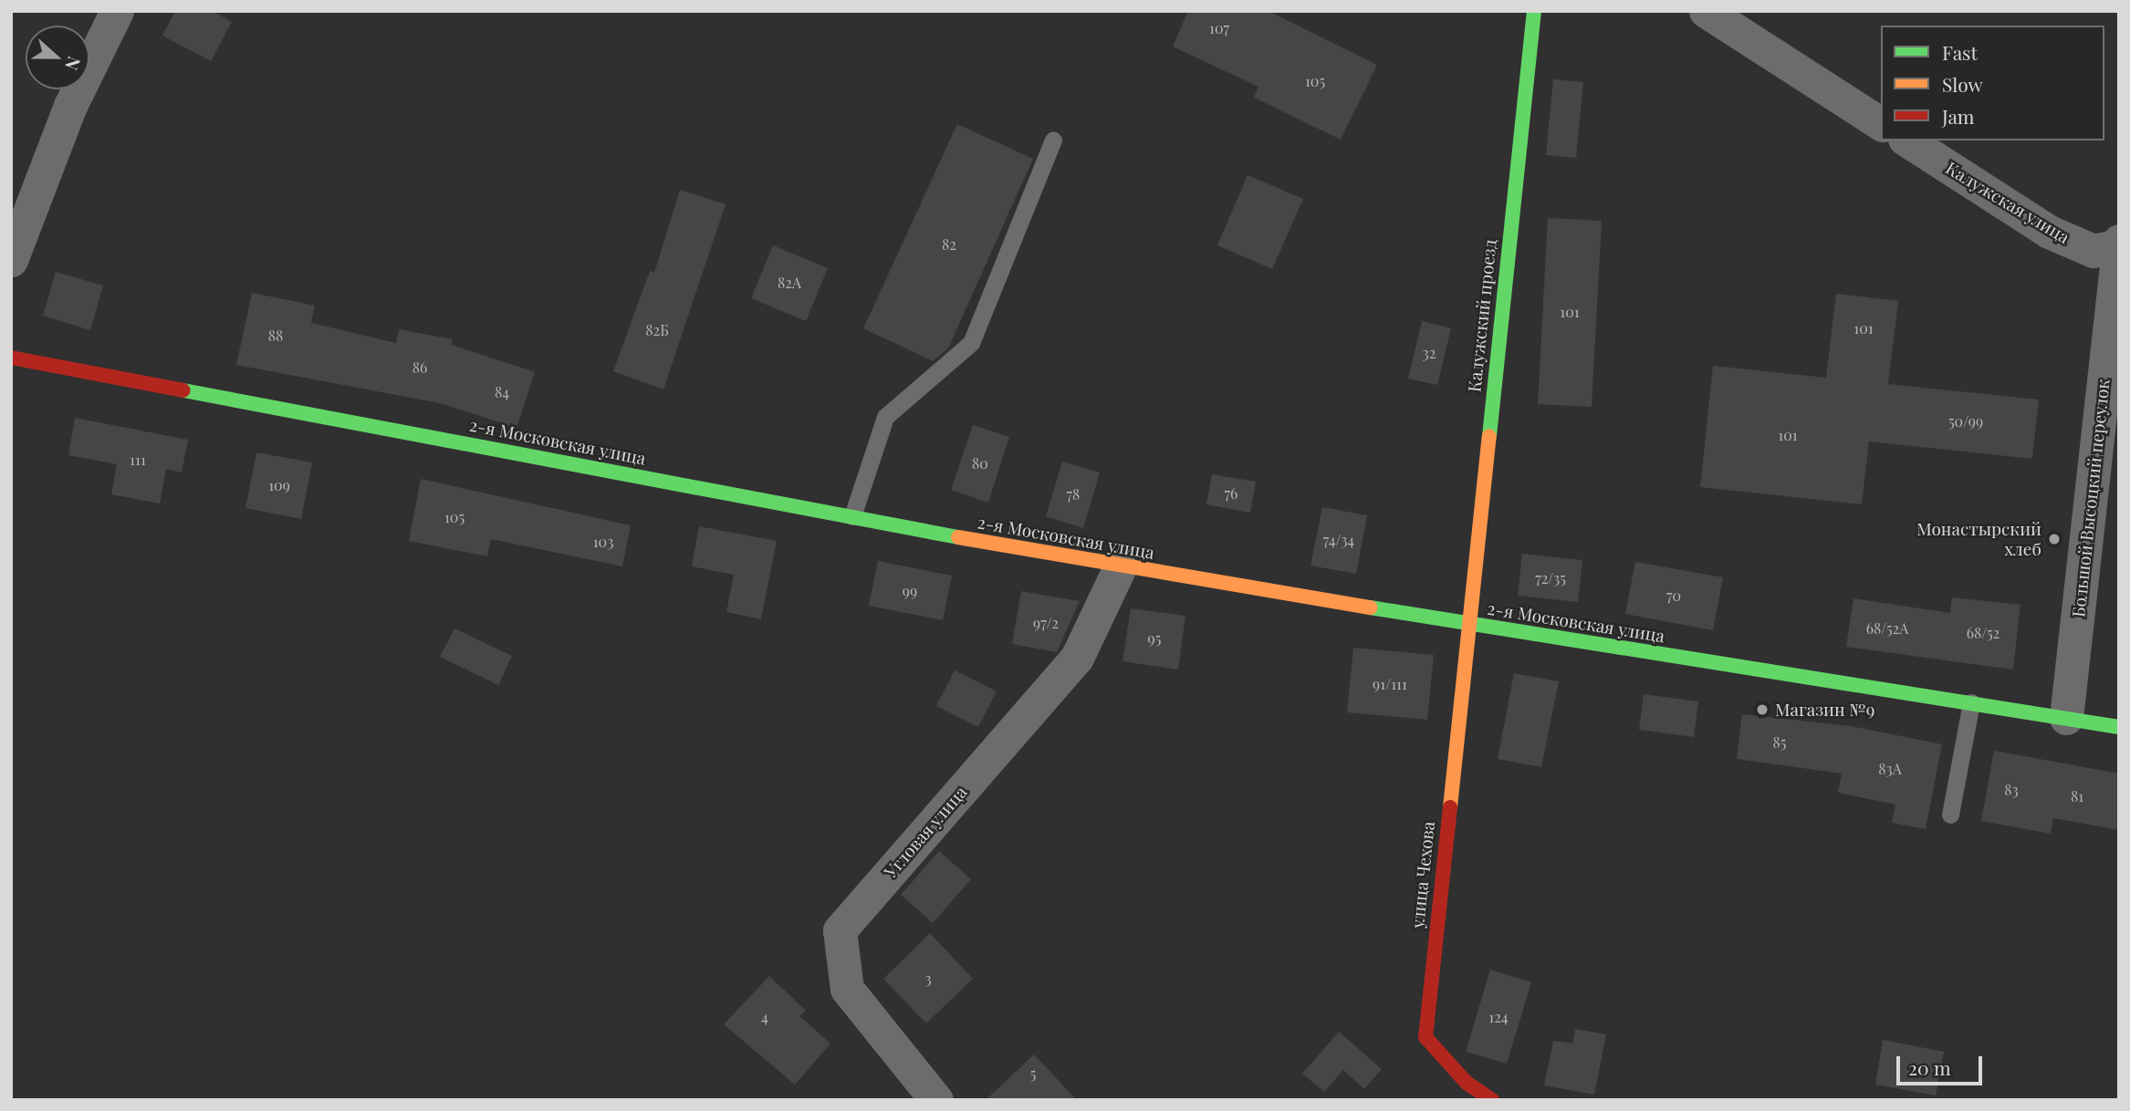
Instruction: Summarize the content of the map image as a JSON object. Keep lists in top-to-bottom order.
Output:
{
  "streets": {
    "street": [
      "Калужская улица",
      "Калужский проезд",
      "2-я Московская улица",
      "Большой Высоцкий переулок",
      "Угловая улица",
      "улица Чехова"
    ]
  },
  "crossings": [
    ["Калужская улица", "Большой Высоцкий переулок"],
    ["Калужский проезд", "2-я Московская улица"],
    ["Калужский проезд", "улица Чехова"],
    ["2-я Московская улица", "Большой Высоцкий переулок"],
    ["2-я Московская улица", "Угловая улица"],
    ["2-я Московская улица", "улица Чехова"]
  ],
  "places": ["Монастырский хлеб", "Магазин №9"],
  "house_numbers": [
    "107",
    "105",
    "82",
    "82А",
    "101",
    "101",
    "82Б",
    "88",
    "32",
    "86",
    "84",
    "50/99",
    "101",
    "111",
    "80",
    "109",
    "76",
    "78",
    "105",
    "74/34",
    "103",
    "72/35",
    "99",
    "70",
    "97/2",
    "68/52А",
    "68/52",
    "95",
    "91/111",
    "85",
    "83А",
    "83",
    "81",
    "3",
    "4",
    "124",
    "5"
  ],
  "legend": ["Fast", "Slow", "Jam"],
  "scale_bar": "20 m",
  "north": "right"
}
